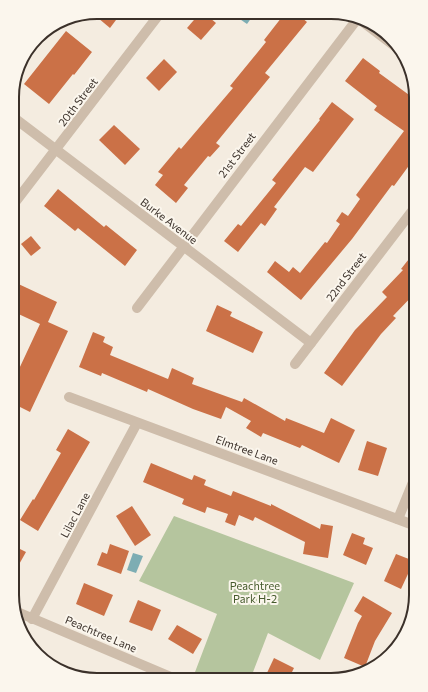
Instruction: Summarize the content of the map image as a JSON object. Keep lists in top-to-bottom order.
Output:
{
  "streets": {
    "street": [
      "20th Street",
      "21st Street",
      "Burke Avenue",
      "22nd Street",
      "Elmtree Lane",
      "Lilac Lane",
      "Peachtree Lane"
    ]
  },
  "crossings": [
    ["20th Street", "Burke Avenue"],
    ["21st Street", "Burke Avenue"],
    ["Burke Avenue", "22nd Street"],
    ["Elmtree Lane", "Lilac Lane"],
    ["Lilac Lane", "Peachtree Lane"]
  ],
  "parks": ["Peachtree Park H-2"]
}
